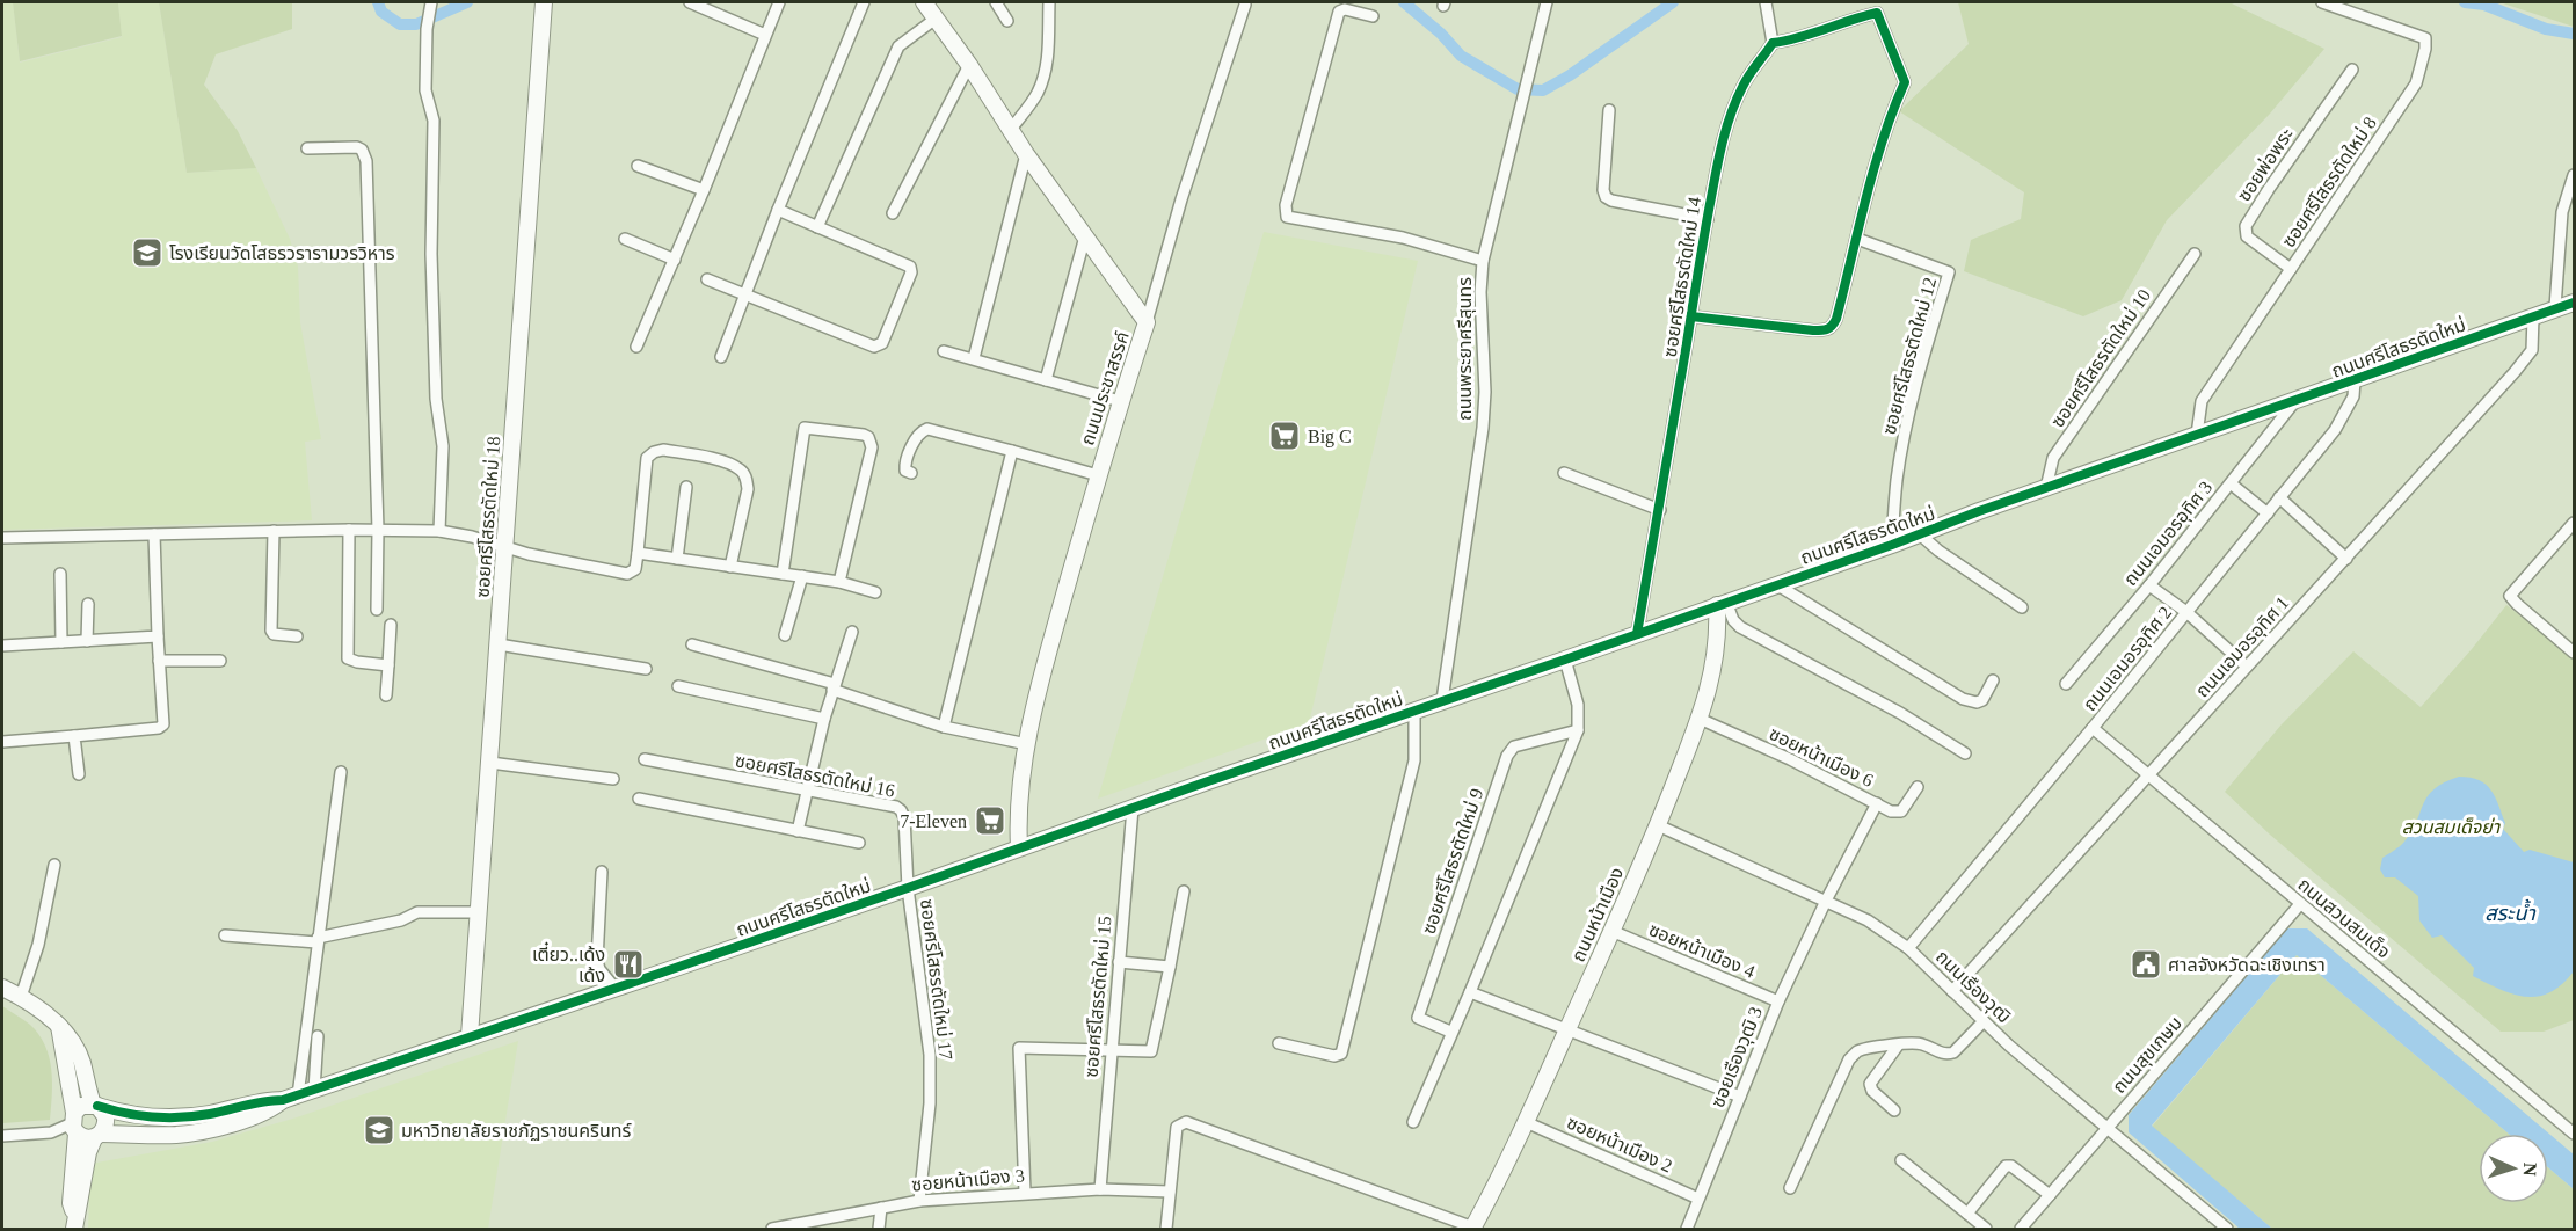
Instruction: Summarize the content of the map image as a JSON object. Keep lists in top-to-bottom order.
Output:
{
  "streets": {
    "street": [
      "ซอยพ่อพระ",
      "ซอยศรีโสธรตัดใหม่ 8",
      "ซอยศรีโสธรตัดใหม่ 14",
      "ถนนศรีโสธรตัดใหม่",
      "ถนนพระยาศรีสุนทร",
      "ซอยศรีโสธรตัดใหม่ 12",
      "ซอยศรีโสธรตัดใหม่ 10",
      "ถนนประชาสรรค์",
      "ซอยศรีโสธรตัดใหม่ 18",
      "ถนนเอมอรอุทิศ 3",
      "ถนนเอมอรอุทิศ 1",
      "ถนนเอมอรอุทิศ 2",
      "ซอยหน้าเมือง 6",
      "ซอยศรีโสธรตัดใหม่ 16",
      "ซอยศรีโสธรตัดใหม่ 9",
      "ถนนหน้าเมือง",
      "ถนนสวนสมเด็จ",
      "ซอยหน้าเมือง 4",
      "ซอยศรีโสธรตัดใหม่ 17",
      "ถนนเรืองวุฒิ",
      "ซอยศรีโสธรตัดใหม่ 15",
      "ถนนสุขเกษม",
      "ซอยเรืองวุฒิ 3",
      "ซอยหน้าเมือง 2",
      "ซอยหน้าเมือง 3"
    ]
  },
  "crossings": [
    ["ซอยพ่อพระ", "ซอยศรีโสธรตัดใหม่ 8"],
    ["ซอยศรีโสธรตัดใหม่ 8", "ถนนศรีโสธรตัดใหม่"],
    ["ซอยศรีโสธรตัดใหม่ 14", "ถนนศรีโสธรตัดใหม่"],
    ["ถนนศรีโสธรตัดใหม่", "ถนนพระยาศรีสุนทร"],
    ["ถนนศรีโสธรตัดใหม่", "ซอยศรีโสธรตัดใหม่ 12"],
    ["ถนนศรีโสธรตัดใหม่", "ซอยศรีโสธรตัดใหม่ 10"],
    ["ถนนศรีโสธรตัดใหม่", "ถนนประชาสรรค์"],
    ["ถนนศรีโสธรตัดใหม่", "ซอยศรีโสธรตัดใหม่ 18"],
    ["ถนนศรีโสธรตัดใหม่", "ถนนเอมอรอุทิศ 3"],
    ["ถนนศรีโสธรตัดใหม่", "ถนนเอมอรอุทิศ 1"],
    ["ถนนศรีโสธรตัดใหม่", "ถนนเอมอรอุทิศ 2"],
    ["ถนนศรีโสธรตัดใหม่", "ซอยศรีโสธรตัดใหม่ 16"],
    ["ถนนศรีโสธรตัดใหม่", "ถนนหน้าเมือง"],
    ["ถนนศรีโสธรตัดใหม่", "ซอยศรีโสธรตัดใหม่ 17"],
    ["ถนนศรีโสธรตัดใหม่", "ซอยศรีโสธรตัดใหม่ 15"],
    ["ถนนเอมอรอุทิศ 1", "ถนนสวนสมเด็จ"],
    ["ถนนเอมอรอุทิศ 1", "ถนนเรืองวุฒิ"],
    ["ถนนเอมอรอุทิศ 2", "ถนนสวนสมเด็จ"],
    ["ถนนเอมอรอุทิศ 2", "ถนนเรืองวุฒิ"],
    ["ซอยหน้าเมือง 6", "ถนนหน้าเมือง"],
    ["ซอยหน้าเมือง 6", "ซอยเรืองวุฒิ 3"],
    ["ซอยศรีโสธรตัดใหม่ 16", "ซอยศรีโสธรตัดใหม่ 17"],
    ["ถนนหน้าเมือง", "ซอยหน้าเมือง 4"],
    ["ถนนหน้าเมือง", "ถนนเรืองวุฒิ"],
    ["ถนนหน้าเมือง", "ซอยหน้าเมือง 2"],
    ["ถนนสวนสมเด็จ", "ถนนสุขเกษม"],
    ["ซอยหน้าเมือง 4", "ซอยเรืองวุฒิ 3"],
    ["ซอยศรีโสธรตัดใหม่ 17", "ซอยหน้าเมือง 3"],
    ["ถนนเรืองวุฒิ", "ถนนสุขเกษม"],
    ["ถนนเรืองวุฒิ", "ซอยเรืองวุฒิ 3"],
    ["ซอยศรีโสธรตัดใหม่ 15", "ซอยหน้าเมือง 3"],
    ["ซอยเรืองวุฒิ 3", "ซอยหน้าเมือง 2"]
  ],
  "water": ["สระน้ำ"],
  "parks": ["สวนสมเด็จย่า"],
  "places": {
    "school or university": ["โรงเรียนวัดโสธรวรารามวรวิหาร", "มหาวิทยาลัยราชภัฏราชนครินทร์"],
    "supermarket": ["Big C", "7-Eleven"],
    "restaurant": ["เตี๋ยว..เด้ง เด้ง"],
    "public building": ["ศาลจังหวัดฉะเชิงเทรา"]
  },
  "north": "right"
}
